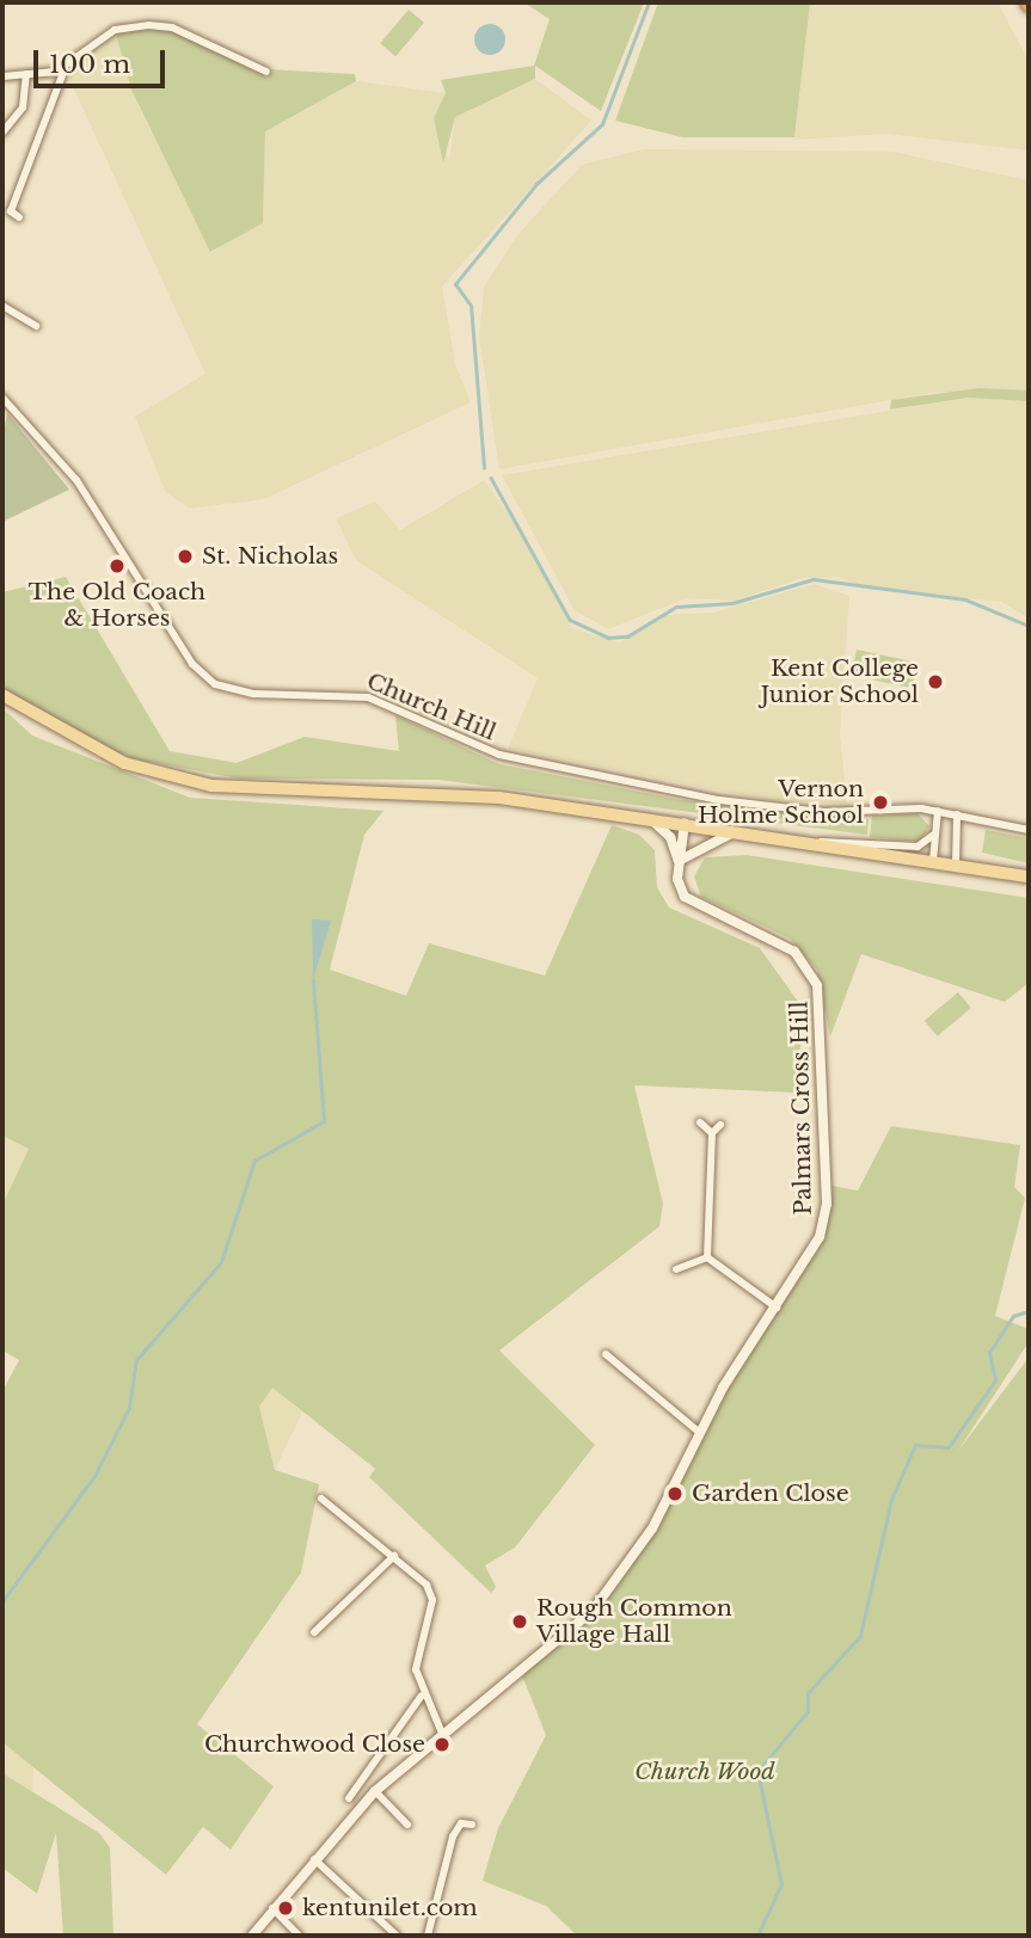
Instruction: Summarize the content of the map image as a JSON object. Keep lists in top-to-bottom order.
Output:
{
  "streets": {
    "street": ["Church Hill", "Palmars Cross Hill"]
  },
  "parks": ["Church Wood"],
  "places": [
    "St. Nicholas",
    "The Old Coach & Horses",
    "Kent College Junior School",
    "Vernon Holme School",
    "Garden Close",
    "Rough Common Village Hall",
    "Churchwood Close",
    "kentunilet.com"
  ],
  "scale_bar": "100 m"
}
